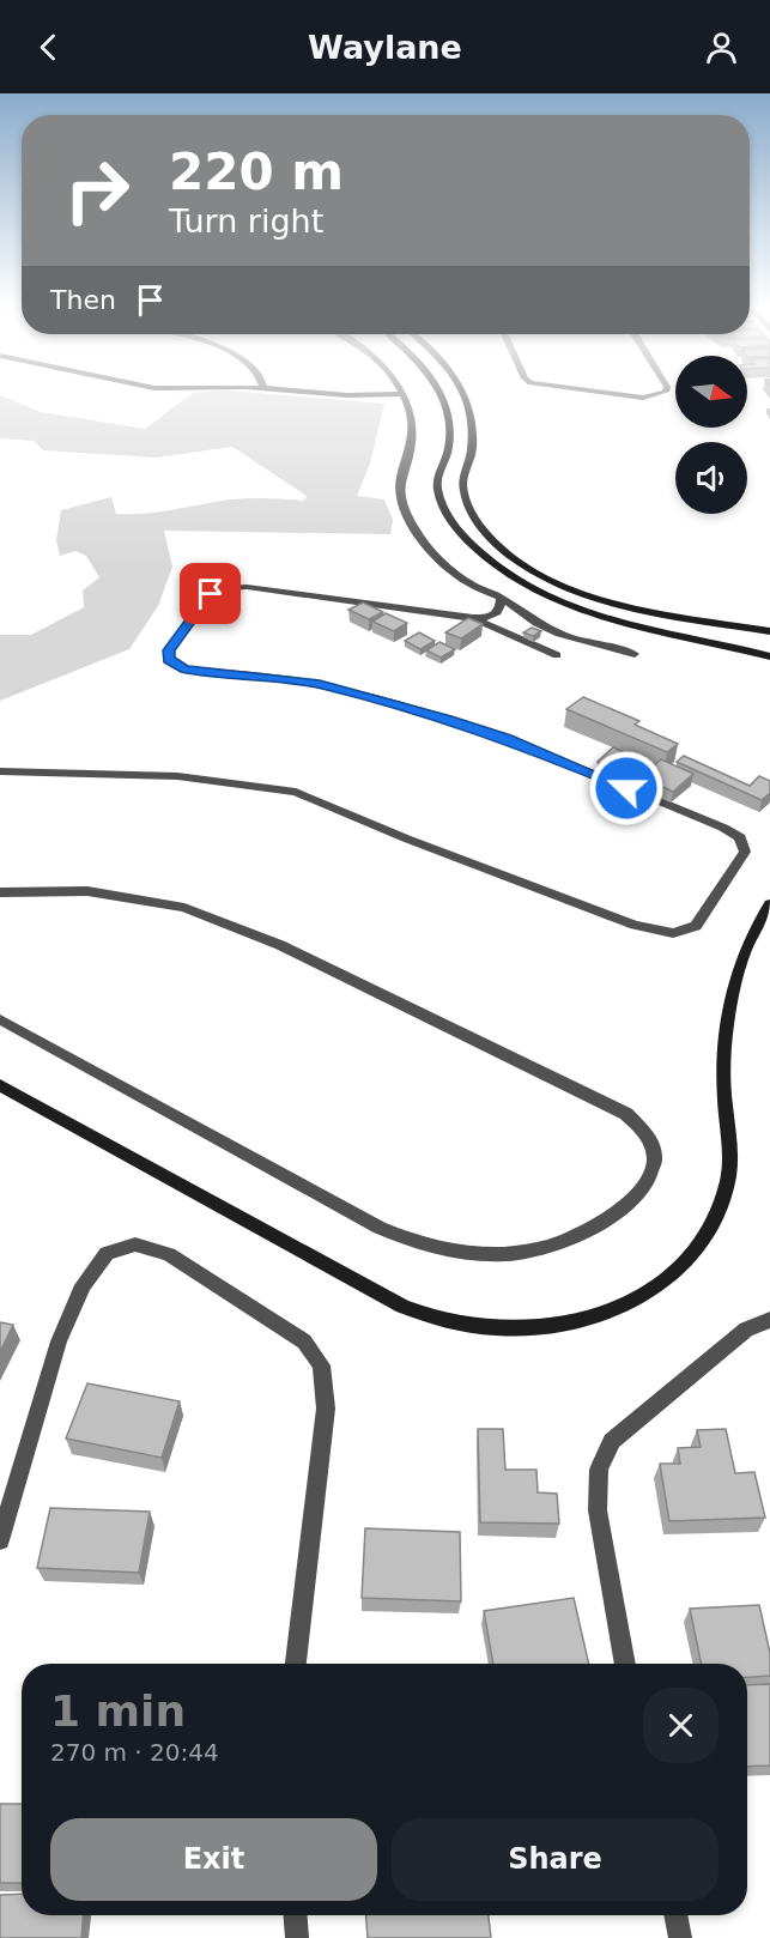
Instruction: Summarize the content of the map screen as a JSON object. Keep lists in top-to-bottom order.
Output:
{
  "north": "right",
  "page": {
    "header": "Waylane",
    "turn": ["220 m", "Turn right"],
    "then": "Then",
    "heading": ["1 min", "270 m · 20:44"],
    "buttons": ["Exit", "Share"]
  }
}
